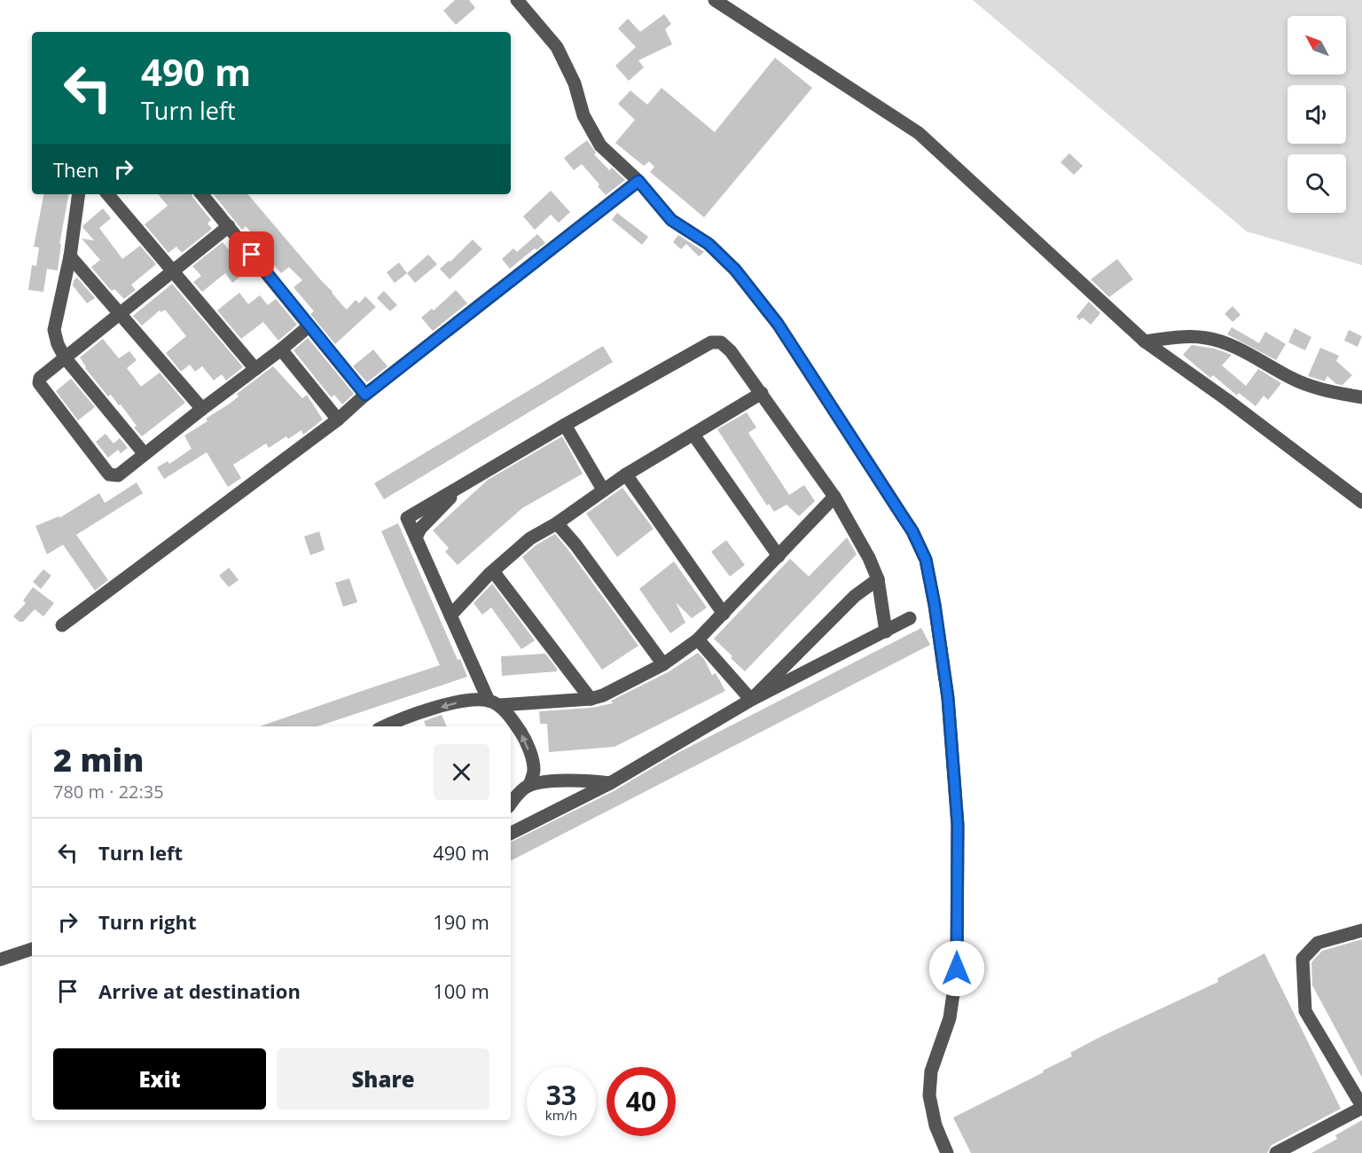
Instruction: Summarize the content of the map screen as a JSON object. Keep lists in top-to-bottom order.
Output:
{
  "north": "top left",
  "page": {
    "turn": ["490 m", "Turn left"],
    "then": "Then",
    "heading": ["2 min", "780 m · 22:35"],
    "list": [
      {
        "name": "Turn left",
        "value": "490 m"
      },
      {
        "name": "Turn right",
        "value": "190 m"
      },
      {
        "name": "Arrive at destination",
        "value": "100 m"
      }
    ],
    "buttons": ["Exit", "Share"],
    "speed": "33 km/h",
    "limit": "40"
  }
}
